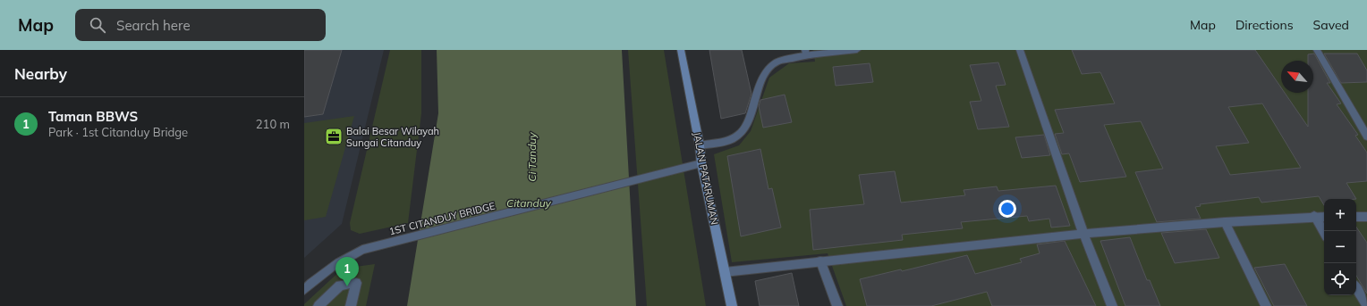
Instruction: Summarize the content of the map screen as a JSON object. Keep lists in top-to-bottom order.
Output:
{
  "streets": {
    "street": ["JALAN PATARUMAN", "1ST CITANDUY BRIDGE"]
  },
  "crossings": [
    ["JALAN PATARUMAN", "1ST CITANDUY BRIDGE"]
  ],
  "water": ["Ci Tanduy", "Citanduy"],
  "places": {
    "office": ["Balai Besar Wilayah Sungai Citanduy"]
  },
  "north": "top left",
  "page": {
    "header": "Map",
    "search": "Search here",
    "nav": ["Map", "Directions", "Saved"],
    "heading": "Nearby",
    "list": [
      {
        "mark": "1",
        "name": "Taman BBWS",
        "note": "Park · 1st Citanduy Bridge",
        "value": "210 m"
      }
    ],
    "map_buttons": ["+", "−"],
    "pins": "1"
  }
}
